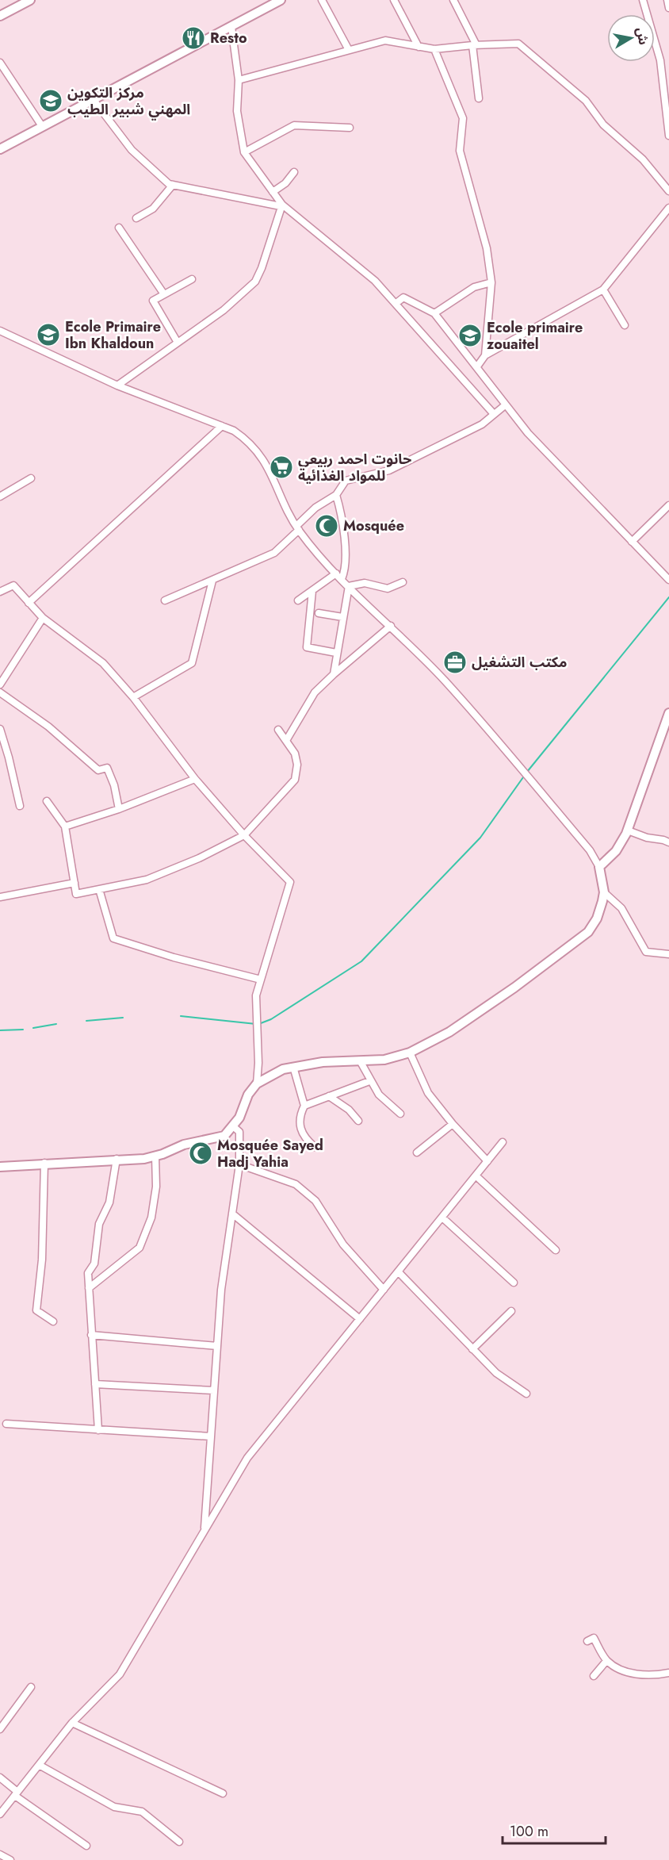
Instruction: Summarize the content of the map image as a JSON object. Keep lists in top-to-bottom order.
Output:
{
  "places": {
    "restaurant": ["Resto"],
    "school or university": ["مركز التكوين المهني شبير الطيب", "Ecole Primaire Ibn Khaldoun", "Ecole primaire zouaitel"],
    "supermarket": ["حانوت احمد ربيعي للمواد الغذائية"],
    "mosque": ["Mosquée", "Mosquée Sayed Hadj Yahia"],
    "office": ["مكتب التشغيل"]
  },
  "scale_bar": "100 m",
  "north": "right"
}
